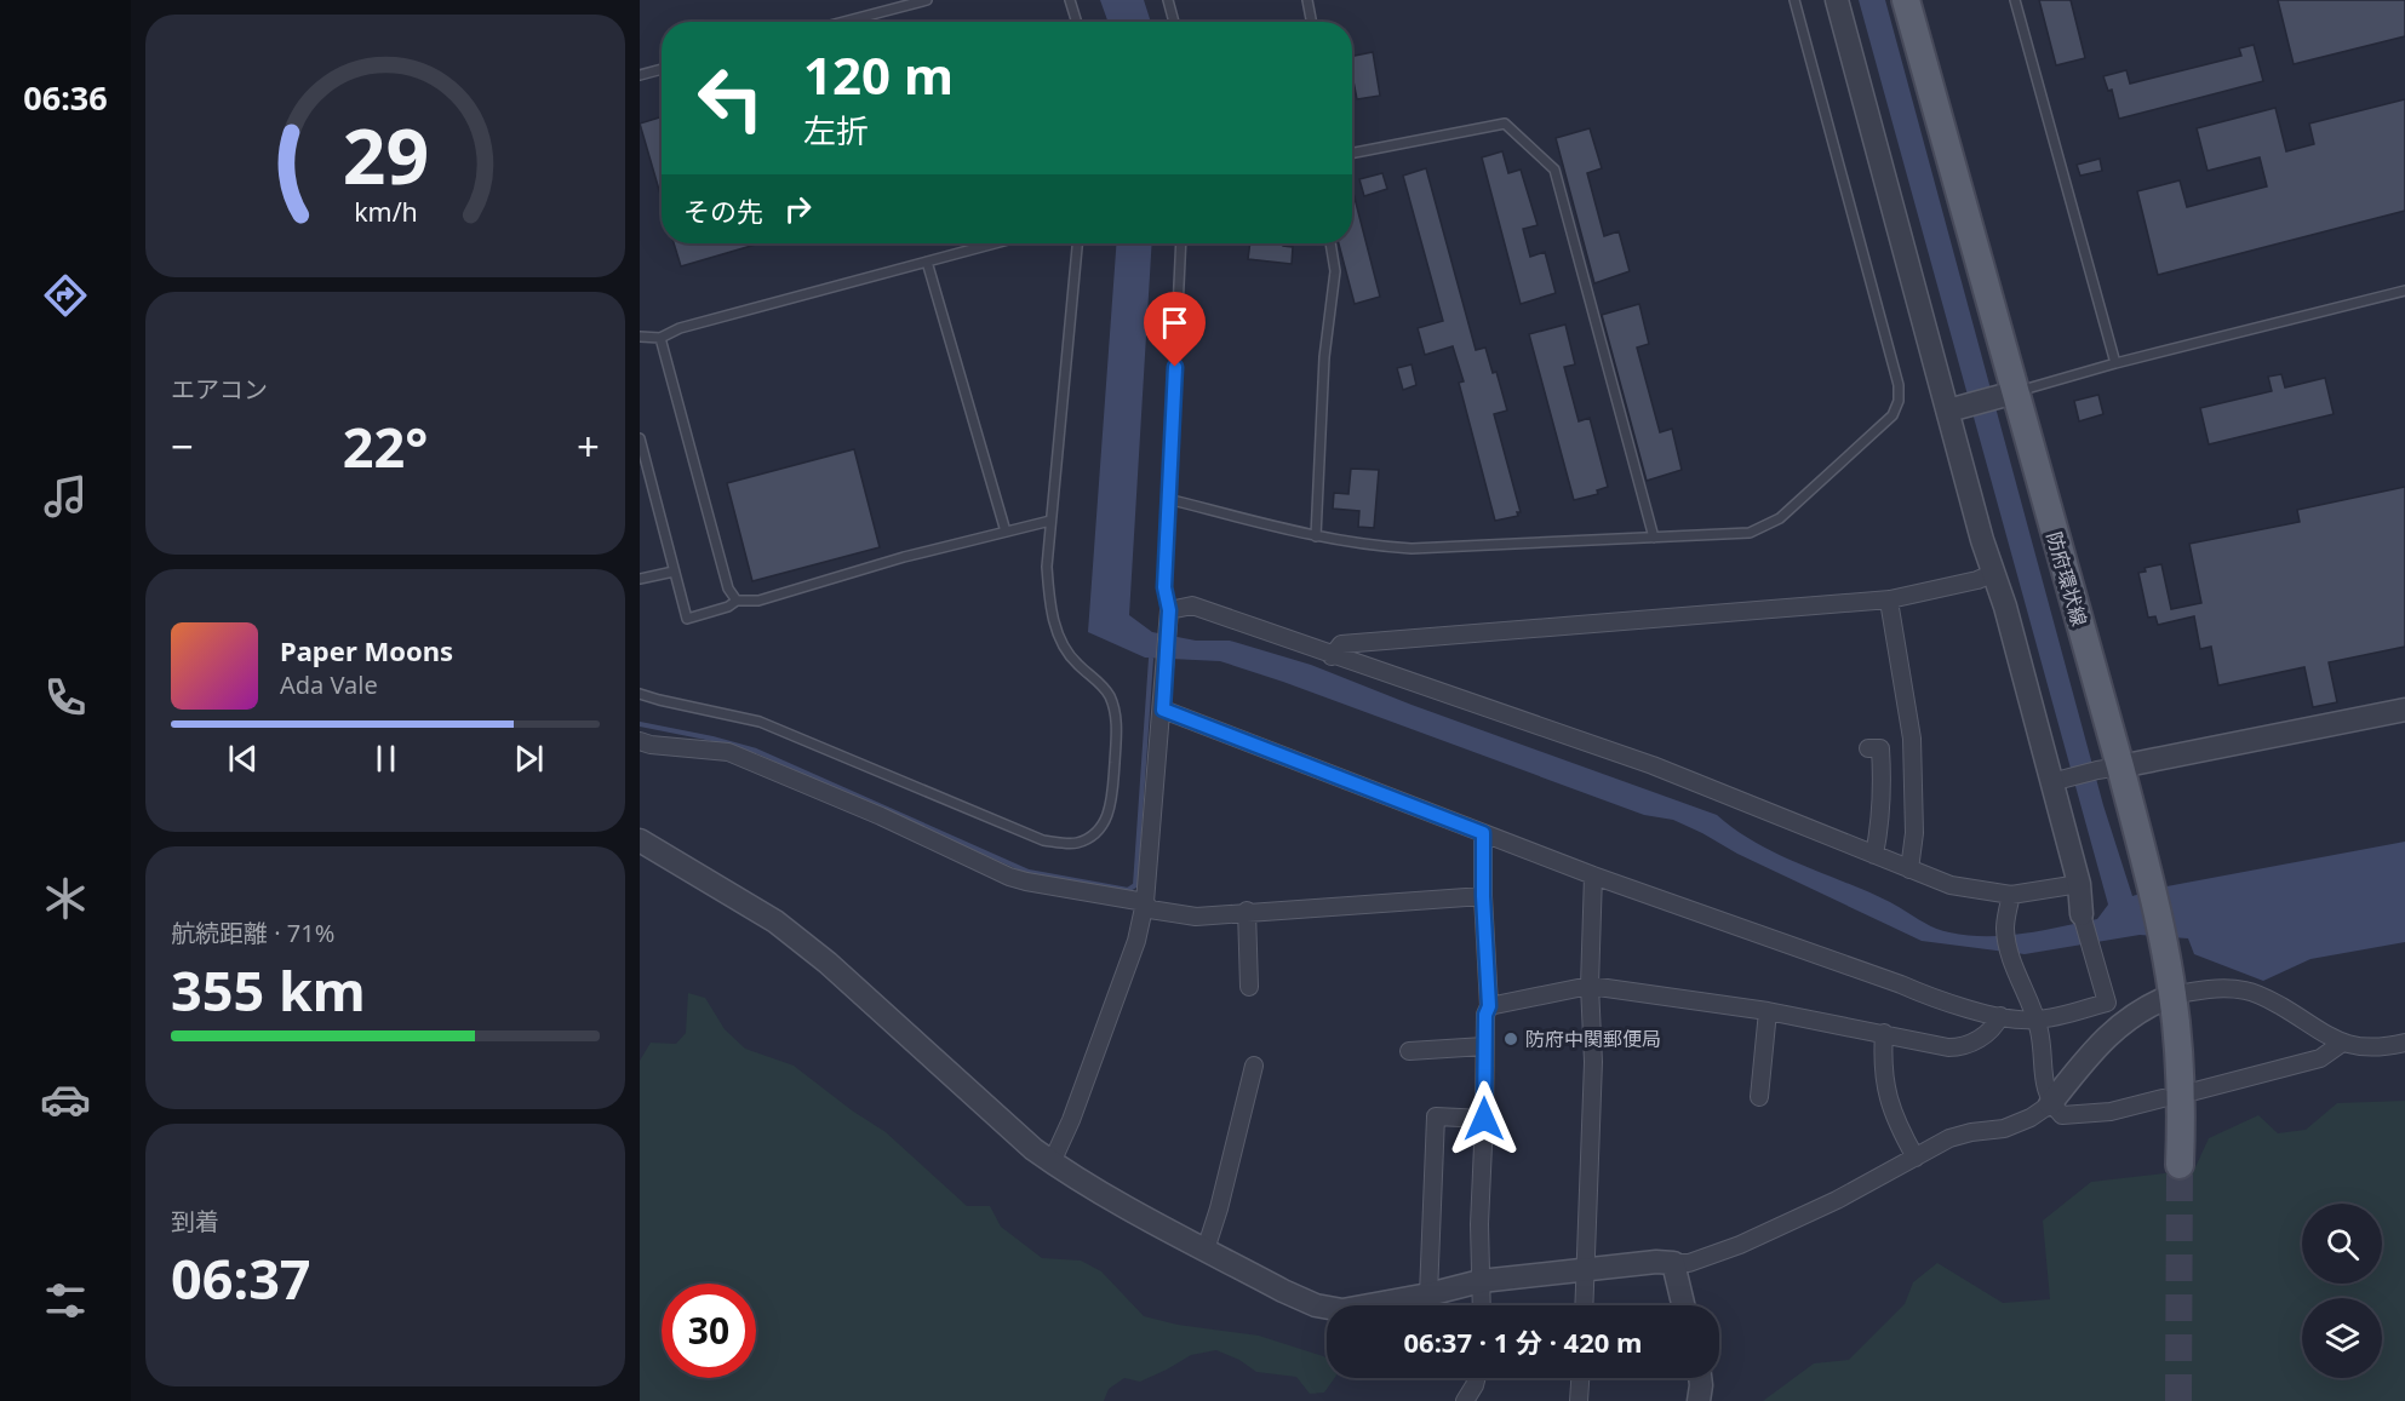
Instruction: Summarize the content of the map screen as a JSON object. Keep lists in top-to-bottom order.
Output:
{
  "streets": {
    "main road": ["防府環状線"]
  },
  "places": ["防府中関郵便局"],
  "page": {
    "tabs": "06:36",
    "turn": ["120 m", "左折"],
    "then": "その先",
    "tile": [
      "エアコン",
      ["航続距離 · 71%", "355 km"],
      ["到着", "06:37"]
    ],
    "heat": ["−", "22°", "+"],
    "song": ["Paper Moons", "Ada Vale"],
    "limit": "30",
    "trip": "06:37 · 1 分 · 420 m",
    "gauge": ["29", "km/h"]
  }
}
